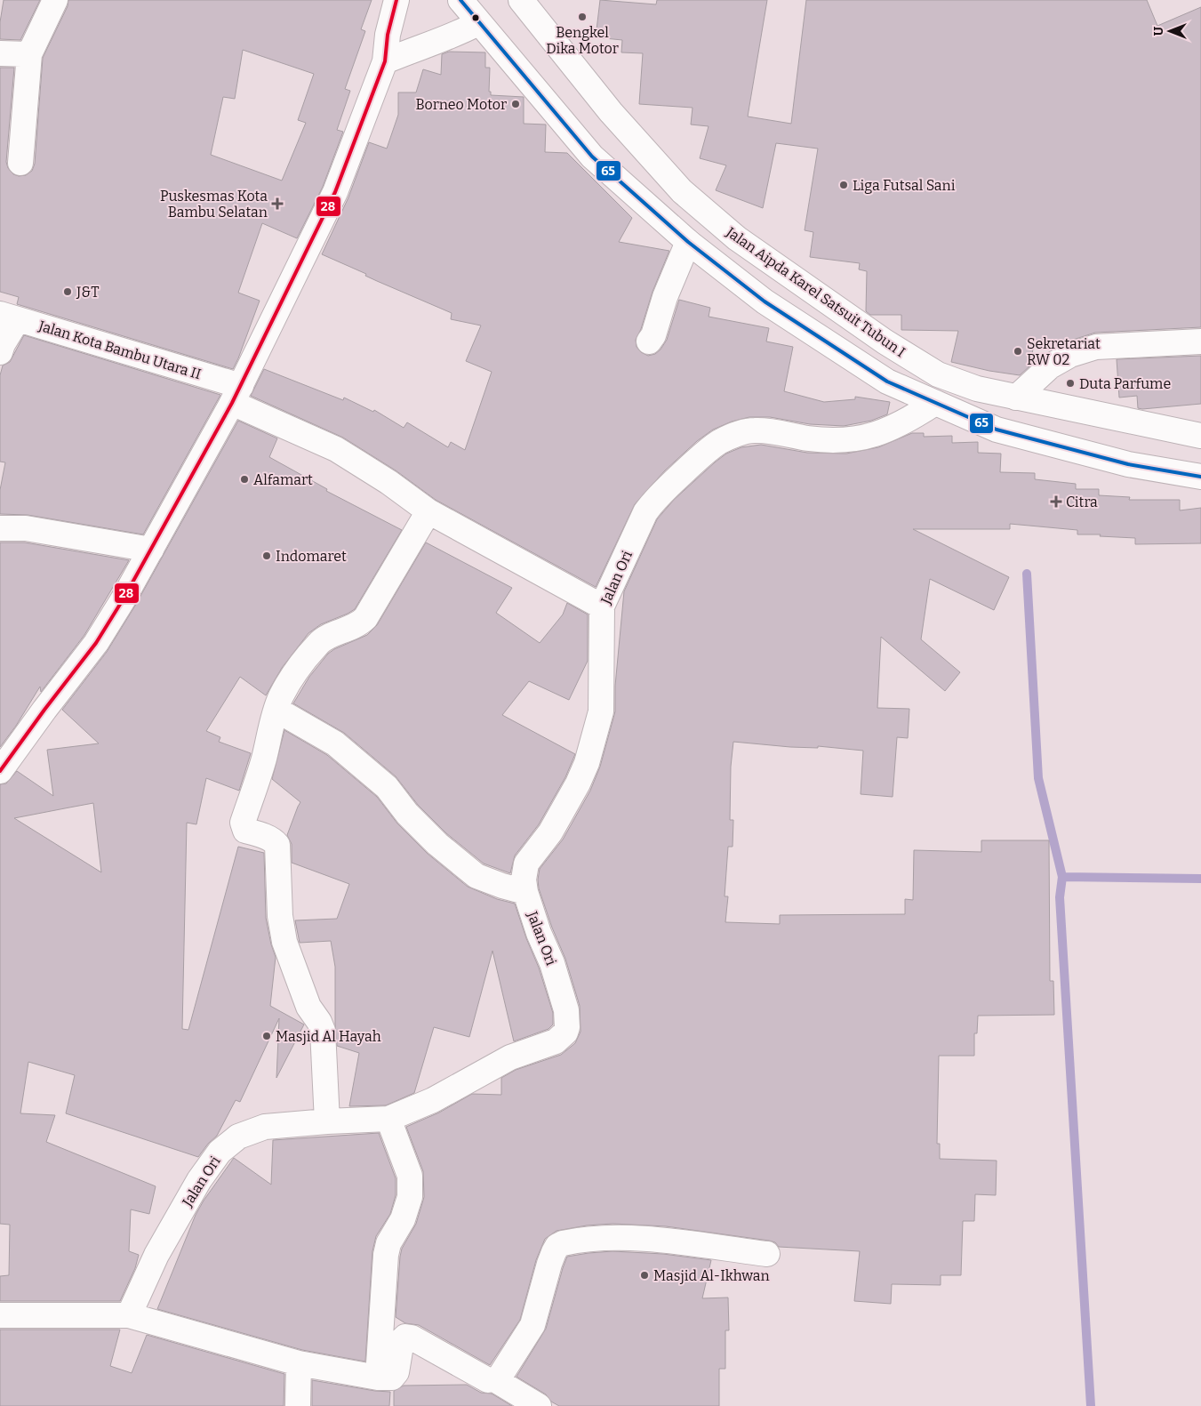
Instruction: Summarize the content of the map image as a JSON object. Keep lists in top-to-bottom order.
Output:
{
  "streets": {
    "street": ["Jalan Aipda Karel Satsuit Tubun I", "Jalan Kota Bambu Utara II", "Jalan Ori"]
  },
  "crossings": [
    ["Jalan Kota Bambu Utara II", "Jalan Ori"]
  ],
  "places": {
    "other": [
      "Bengkel Dika Motor",
      "Borneo Motor",
      "Liga Futsal Sani",
      "J&T",
      "Sekretariat RW 02",
      "Duta Parfume",
      "Alfamart",
      "Indomaret",
      "Masjid Al Hayah",
      "Masjid Al-Ikhwan"
    ],
    "health": ["Puskesmas Kota Bambu Selatan", "Citra"]
  },
  "lines": ["transit line 65", "transit line 28"],
  "north": "left"
}
